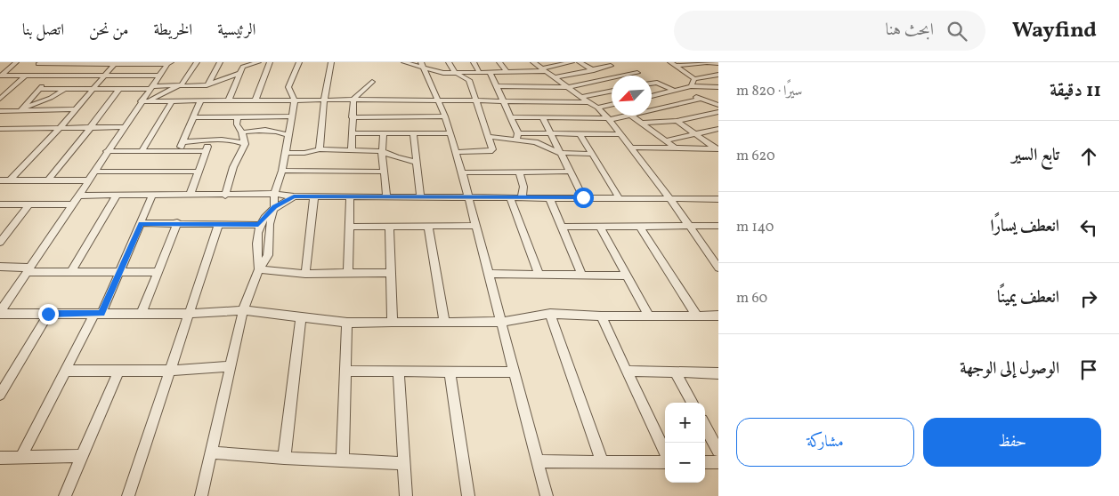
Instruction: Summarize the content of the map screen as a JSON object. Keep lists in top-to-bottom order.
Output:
{
  "north": "bottom left",
  "page": {
    "header": "Wayfind",
    "search": "ابحث هنا",
    "nav": [
      "الرئيسية",
      "الخريطة",
      "من نحن",
      "اتصل بنا"
    ],
    "heading": ["11 دقيقة", "سيرًا · 820 m"],
    "list": [
      ["تابع السير", "620 m"],
      ["انعطف يسارًا", "140 m"],
      ["انعطف يمينًا", "60 m"],
      "الوصول إلى الوجهة"
    ],
    "map_buttons": ["+", "−"],
    "buttons": ["حفظ", "مشاركة"]
  }
}
